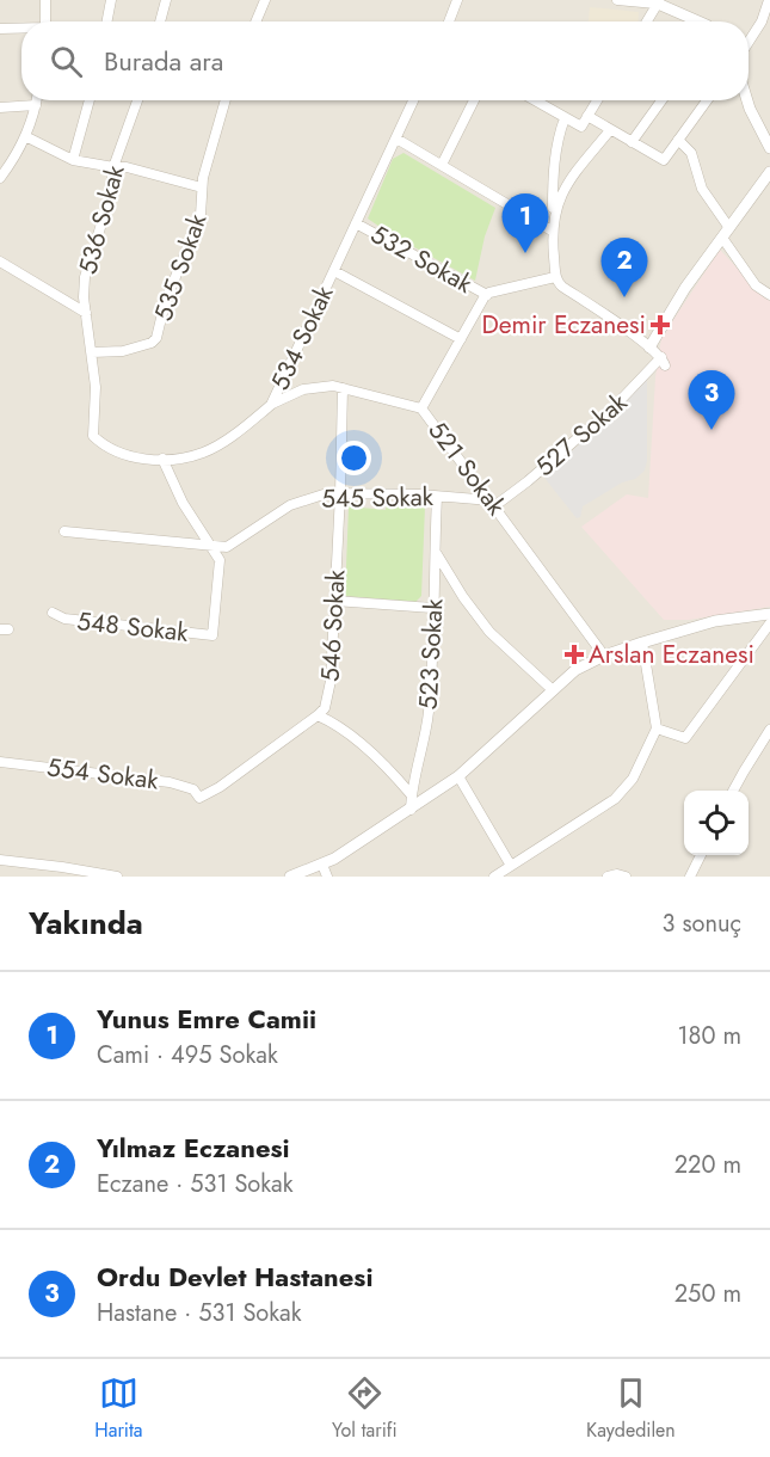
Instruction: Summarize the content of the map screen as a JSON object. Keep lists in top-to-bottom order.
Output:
{
  "streets": {
    "street": [
      "536 Sokak",
      "532 Sokak",
      "535 Sokak",
      "534 Sokak",
      "527 Sokak",
      "521 Sokak",
      "545 Sokak",
      "546 Sokak",
      "548 Sokak",
      "523 Sokak",
      "554 Sokak"
    ]
  },
  "crossings": [
    ["536 Sokak", "535 Sokak"],
    ["536 Sokak", "534 Sokak"],
    ["532 Sokak", "534 Sokak"],
    ["534 Sokak", "521 Sokak"],
    ["527 Sokak", "521 Sokak"],
    ["527 Sokak", "545 Sokak"],
    ["521 Sokak", "545 Sokak"],
    ["521 Sokak", "546 Sokak"],
    ["545 Sokak", "546 Sokak"],
    ["545 Sokak", "548 Sokak"],
    ["545 Sokak", "523 Sokak"],
    ["546 Sokak", "554 Sokak"]
  ],
  "places": {
    "health": ["Demir Eczanesi", "Arslan Eczanesi"]
  },
  "page": {
    "search": "Burada ara",
    "pins": ["1", "2", "3"],
    "heading": ["Yakında", "3 sonuç"],
    "list": [
      {
        "mark": "1",
        "name": "Yunus Emre Camii",
        "note": "Cami · 495 Sokak",
        "value": "180 m"
      },
      {
        "mark": "2",
        "name": "Yılmaz Eczanesi",
        "note": "Eczane · 531 Sokak",
        "value": "220 m"
      },
      {
        "mark": "3",
        "name": "Ordu Devlet Hastanesi",
        "note": "Hastane · 531 Sokak",
        "value": "250 m"
      }
    ],
    "nav": ["Harita", "Yol tarifi", "Kaydedilen"]
  }
}
